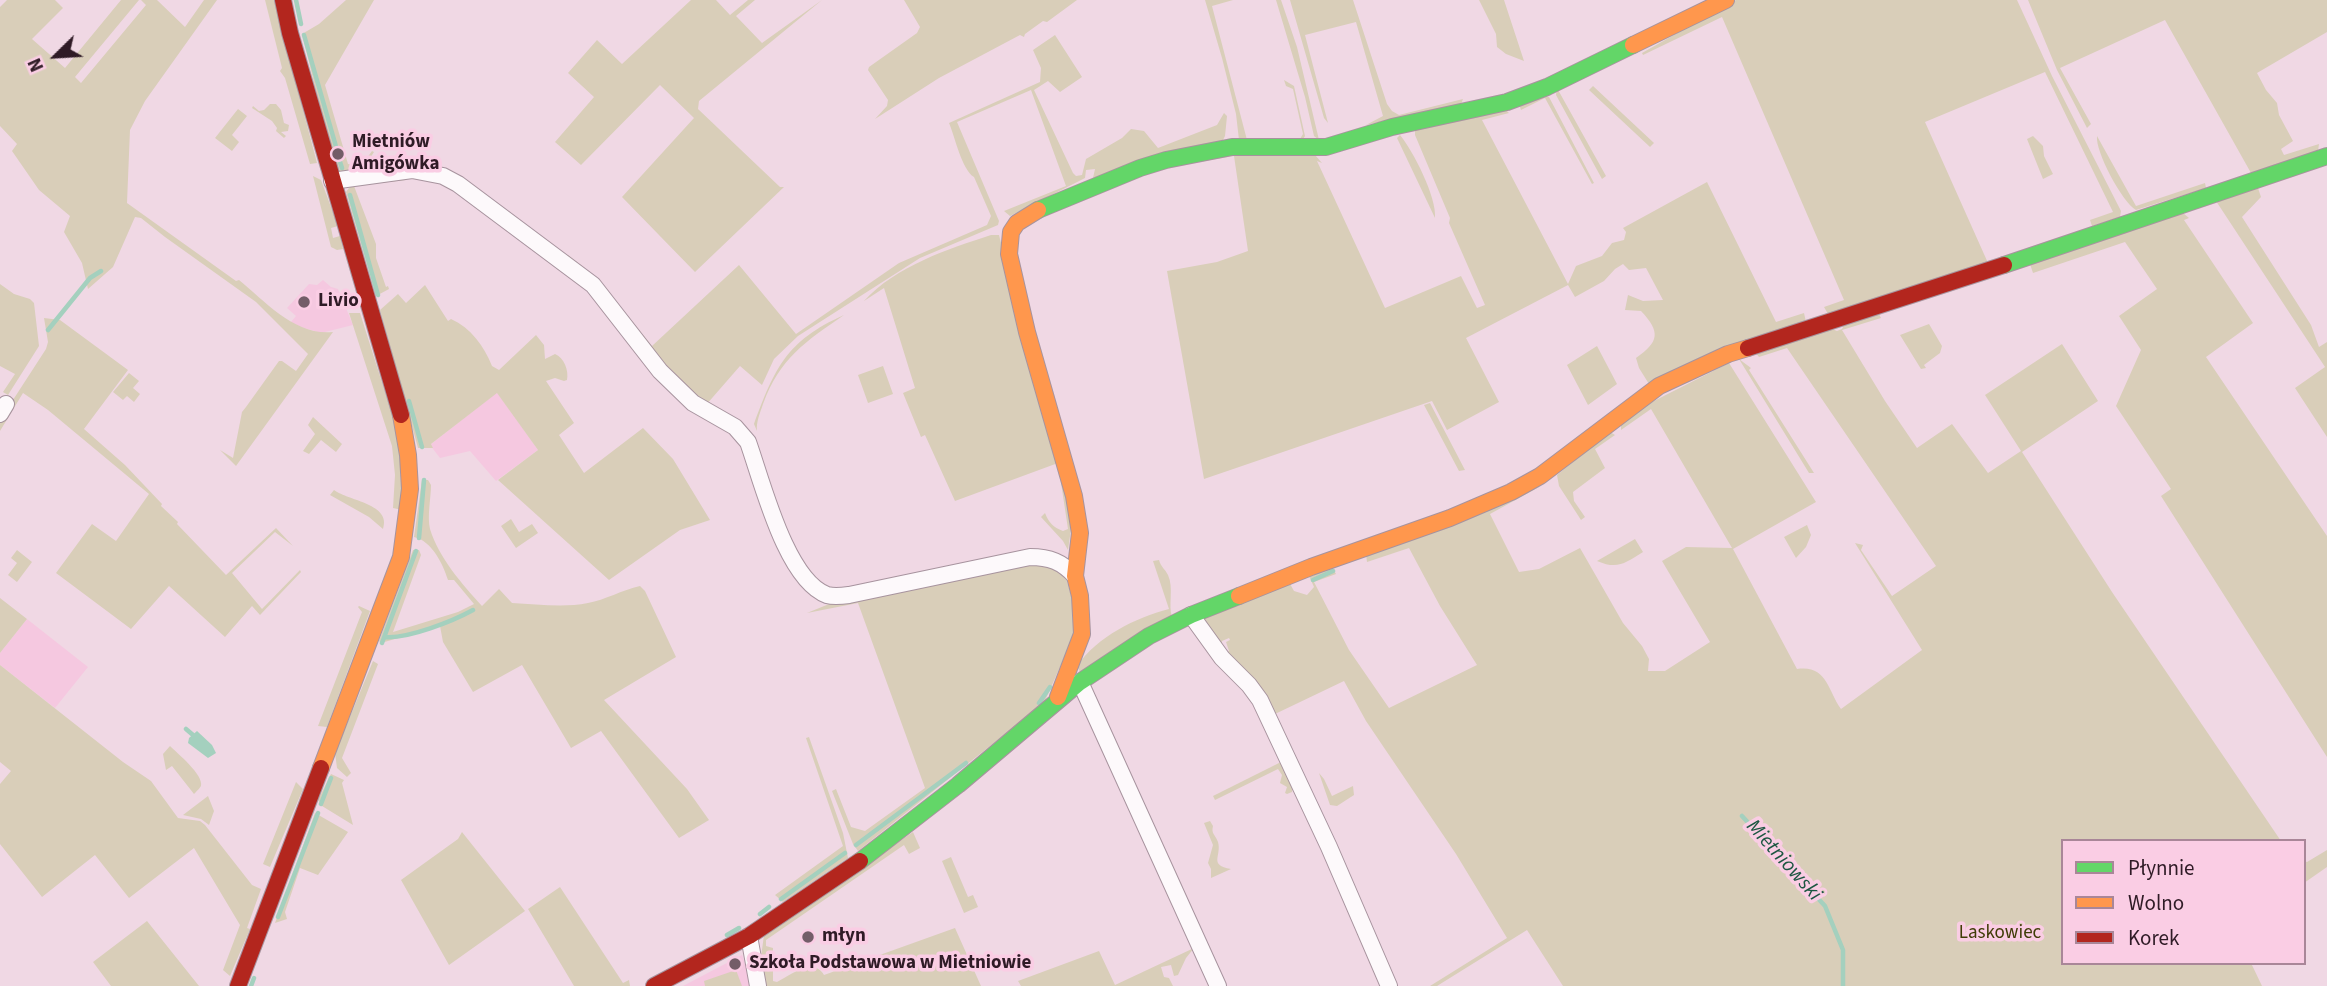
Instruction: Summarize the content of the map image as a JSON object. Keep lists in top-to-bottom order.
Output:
{
  "water": ["Mietniowski"],
  "parks": ["Laskowiec"],
  "places": [
    "Mietniów Amigówka",
    "Livio",
    "młyn",
    "Szkoła Podstawowa w Mietniowie"
  ],
  "legend": ["Płynnie", "Wolno", "Korek"],
  "north": "bottom left"
}
